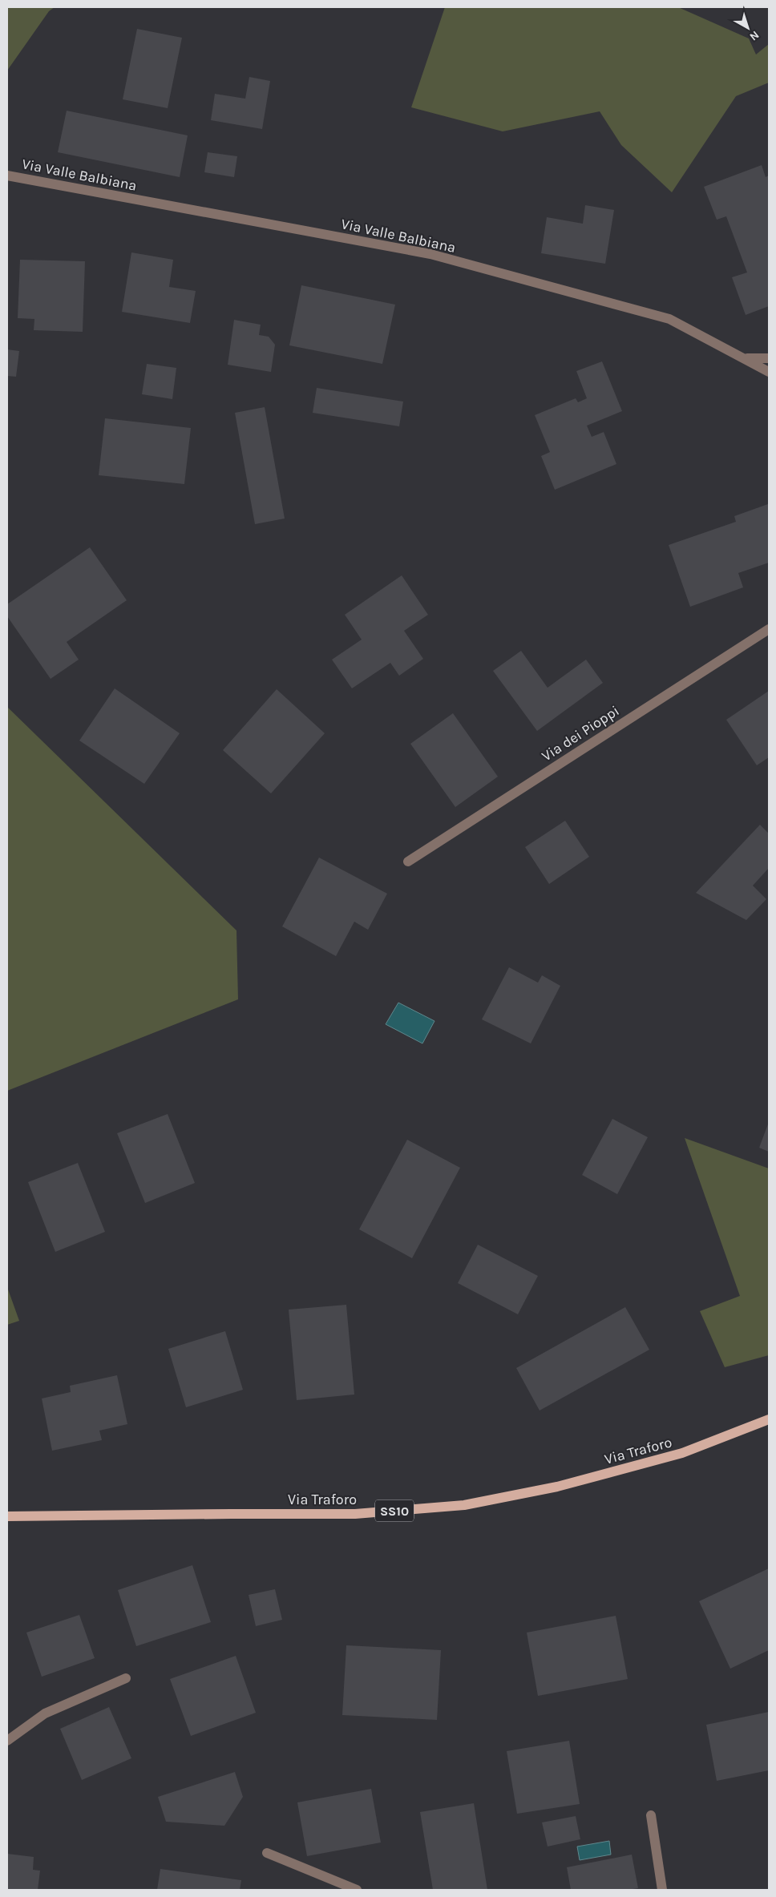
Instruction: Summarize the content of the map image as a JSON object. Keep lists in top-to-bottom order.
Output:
{
  "streets": {
    "main road": ["Via Traforo", "SS10"],
    "street": ["Via Valle Balbiana", "Via dei Pioppi"]
  },
  "north": "bottom right"
}
